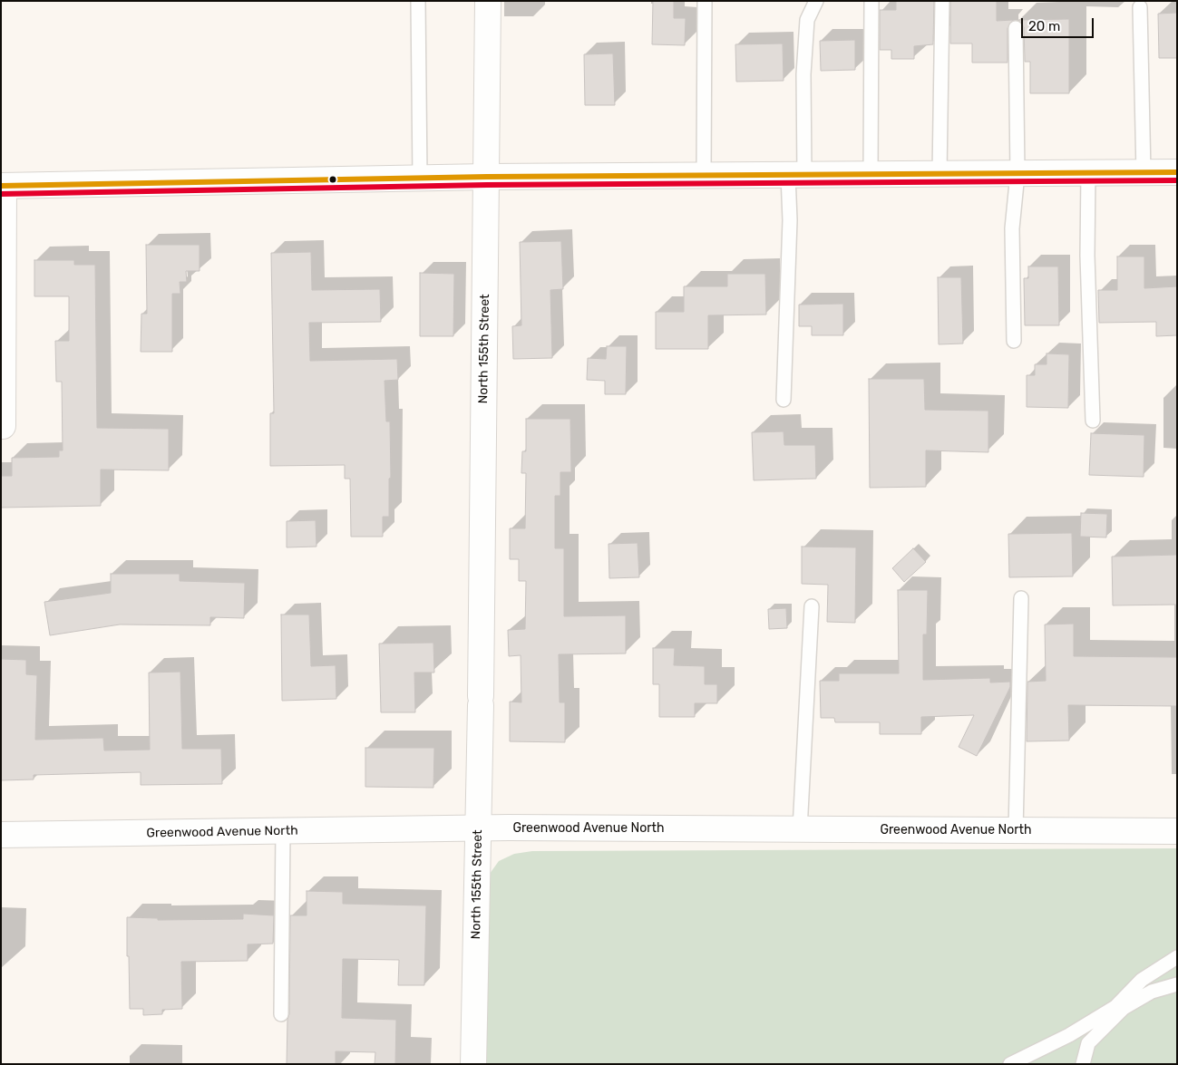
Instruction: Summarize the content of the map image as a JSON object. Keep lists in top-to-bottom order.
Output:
{
  "streets": {
    "street": ["North 155th Street", "Greenwood Avenue North"]
  },
  "crossings": [
    ["North 155th Street", "Greenwood Avenue North"]
  ],
  "scale_bar": "20 m"
}
